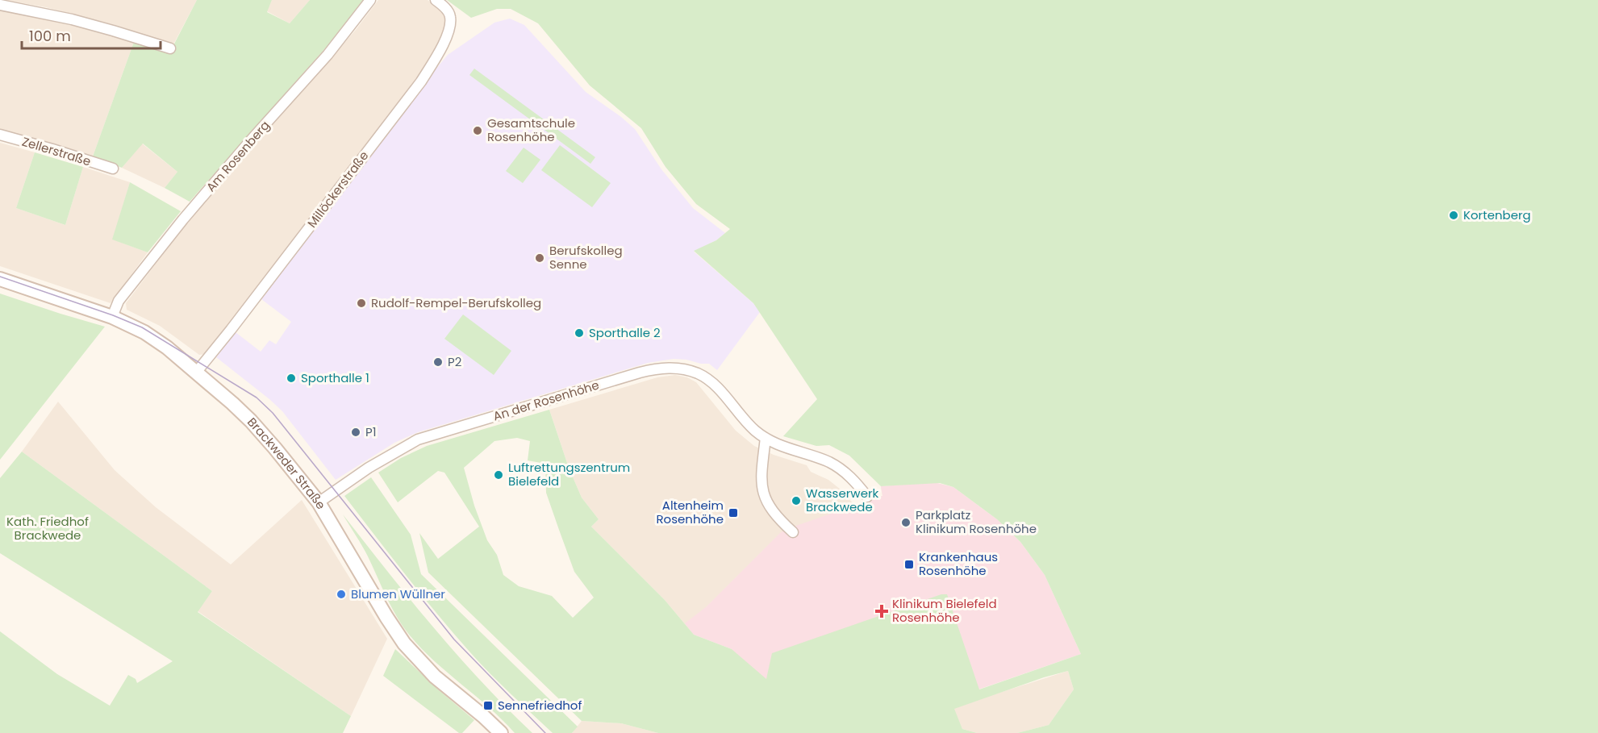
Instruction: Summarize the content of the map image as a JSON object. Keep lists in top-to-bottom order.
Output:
{
  "streets": {
    "street": [
      "Zellerstraße",
      "Am Rosenberg",
      "Millöckerstraße",
      "An der Rosenhöhe",
      "Brackweder Straße"
    ]
  },
  "crossings": [
    ["Am Rosenberg", "Brackweder Straße"],
    ["Millöckerstraße", "Brackweder Straße"],
    ["An der Rosenhöhe", "Brackweder Straße"]
  ],
  "parks": ["Kath. Friedhof Brackwede"],
  "places": {
    "other": [
      "Gesamtschule Rosenhöhe",
      "Kortenberg",
      "Berufskolleg Senne",
      "Rudolf-Rempel-Berufskolleg",
      "Sporthalle 2",
      "P2",
      "Sporthalle 1",
      "P1",
      "Luftrettungszentrum Bielefeld",
      "Wasserwerk Brackwede",
      "Parkplatz Klinikum Rosenhöhe",
      "Blumen Wüllner"
    ],
    "transit": ["Altenheim Rosenhöhe", "Krankenhaus Rosenhöhe", "Sennefriedhof"],
    "health": ["Klinikum Bielefeld Rosenhöhe"]
  },
  "scale_bar": "100 m"
}
